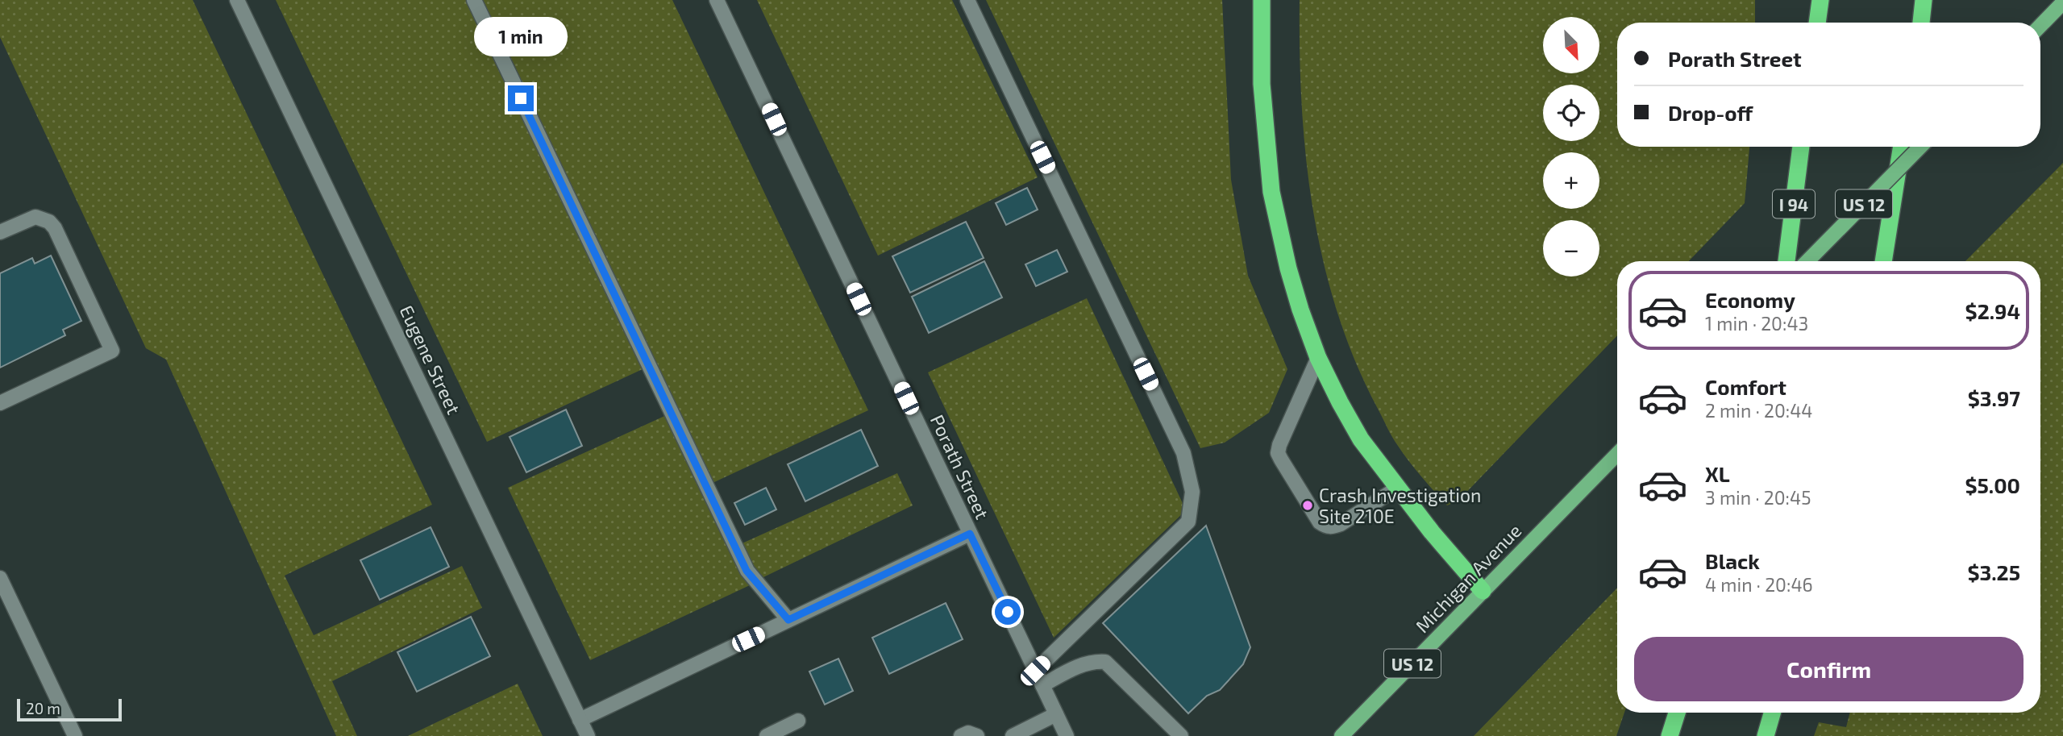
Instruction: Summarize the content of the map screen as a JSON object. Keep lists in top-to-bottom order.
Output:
{
  "streets": {
    "highway": ["I 94"],
    "main road": ["US 12", "Michigan Avenue"],
    "street": ["Eugene Street", "Porath Street"]
  },
  "places": ["Crash Investigation Site 210E"],
  "scale_bar": "20 m",
  "north": "bottom right",
  "page": {
    "map_buttons": ["+", "−"],
    "bubble": "1 min",
    "banner": ["Porath Street", "Drop-off"],
    "list": [
      {
        "name": "Economy",
        "note": "1 min · 20:43",
        "value": "$2.94"
      },
      {
        "name": "Comfort",
        "note": "2 min · 20:44",
        "value": "$3.97"
      },
      {
        "name": "XL",
        "note": "3 min · 20:45",
        "value": "$5.00"
      },
      {
        "name": "Black",
        "note": "4 min · 20:46",
        "value": "$3.25"
      }
    ],
    "buttons": "Confirm",
    "scale": "20 m"
  }
}
